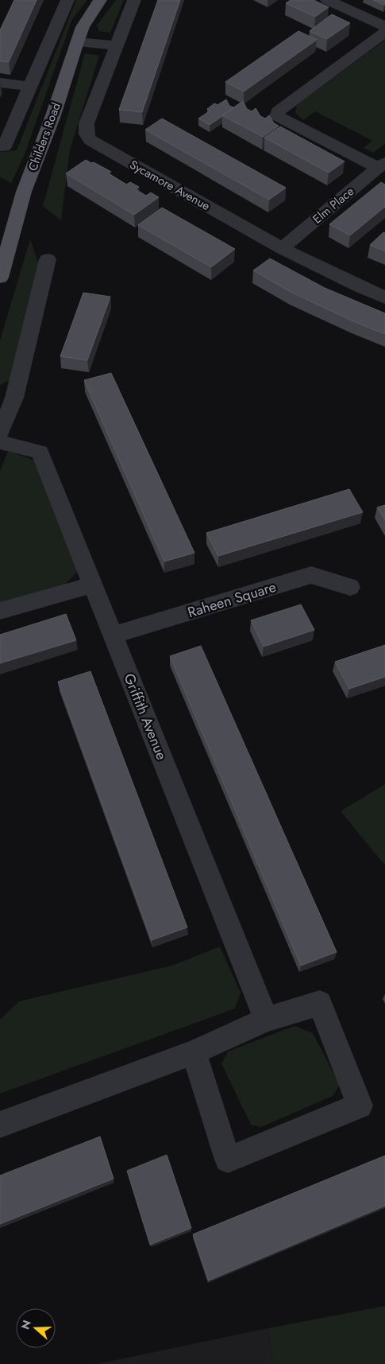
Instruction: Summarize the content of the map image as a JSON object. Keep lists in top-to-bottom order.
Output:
{
  "streets": {
    "main road": ["Childers Road"],
    "street": [
      "Sycamore Avenue",
      "Elm Place",
      "Raheen Square",
      "Griffith Avenue"
    ]
  },
  "crossings": [
    ["Sycamore Avenue", "Elm Place"],
    ["Raheen Square", "Griffith Avenue"]
  ],
  "north": "left"
}
